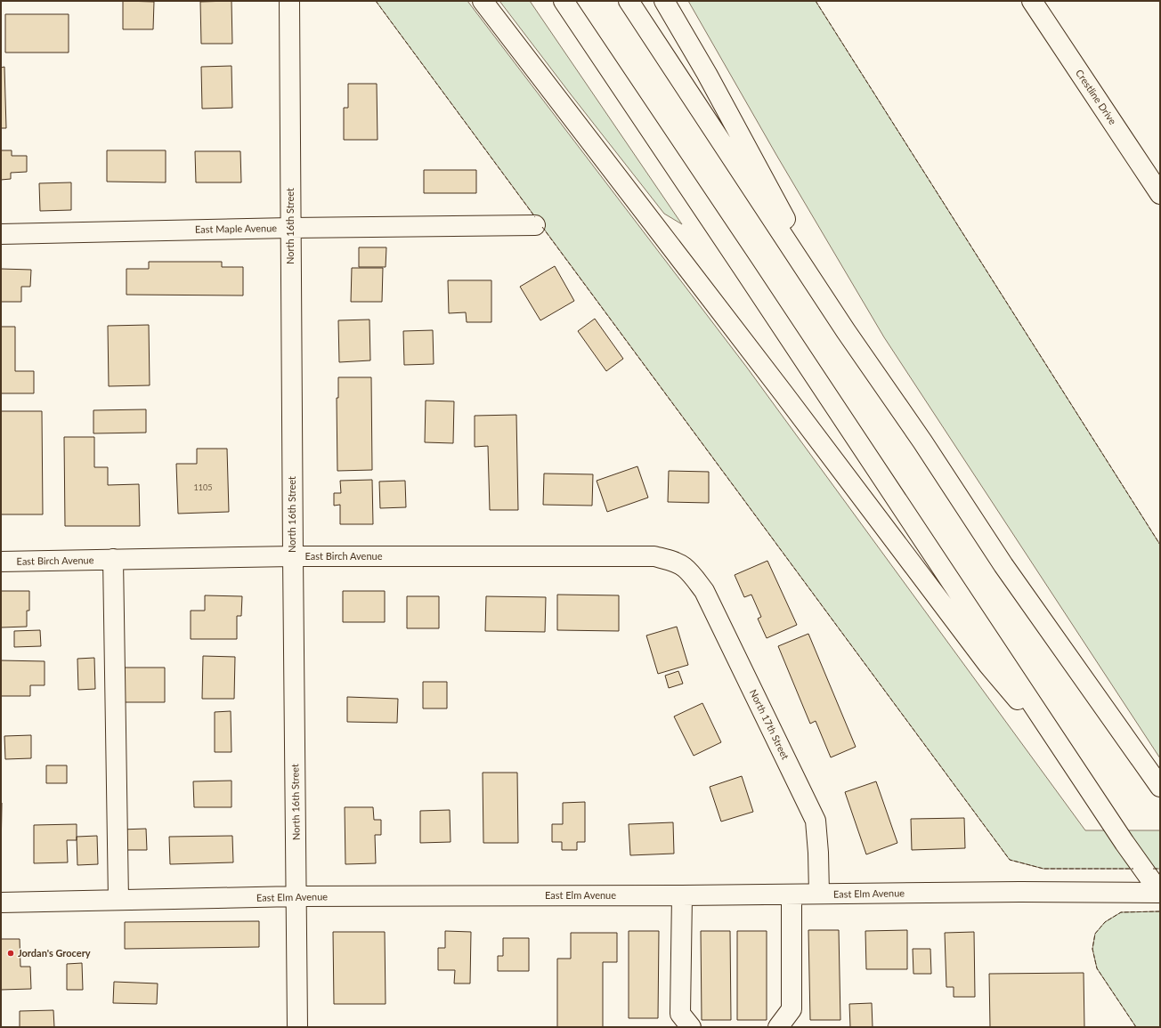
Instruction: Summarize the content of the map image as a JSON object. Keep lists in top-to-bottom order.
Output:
{
  "streets": {
    "main road": [
      "Crestline Drive",
      "North 16th Street",
      "East Maple Avenue",
      "East Birch Avenue",
      "North 17th Street",
      "East Elm Avenue"
    ]
  },
  "crossings": [
    ["North 16th Street", "East Maple Avenue"],
    ["North 16th Street", "East Birch Avenue"],
    ["North 16th Street", "East Elm Avenue"],
    ["East Birch Avenue", "North 17th Street"],
    ["North 17th Street", "East Elm Avenue"]
  ],
  "places": ["Jordan's Grocery"],
  "house_numbers": ["1105"]
}
